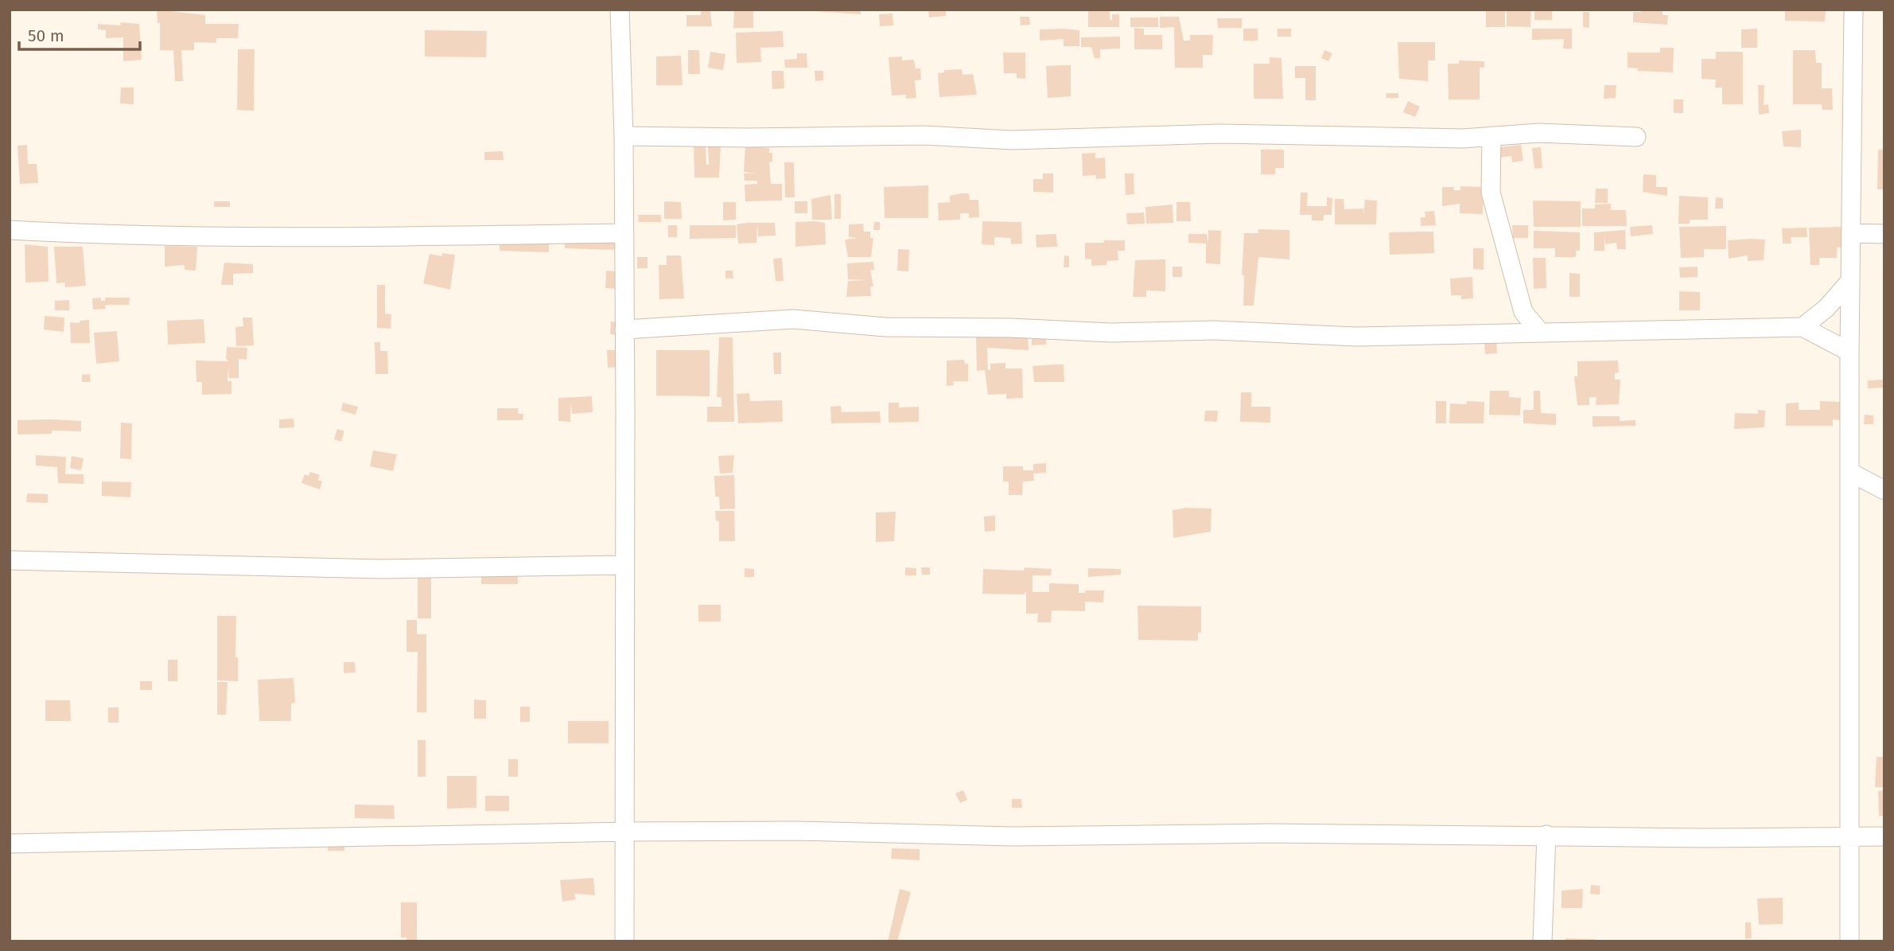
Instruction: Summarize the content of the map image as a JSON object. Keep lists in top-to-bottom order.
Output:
{
  "scale_bar": "50 m"
}
